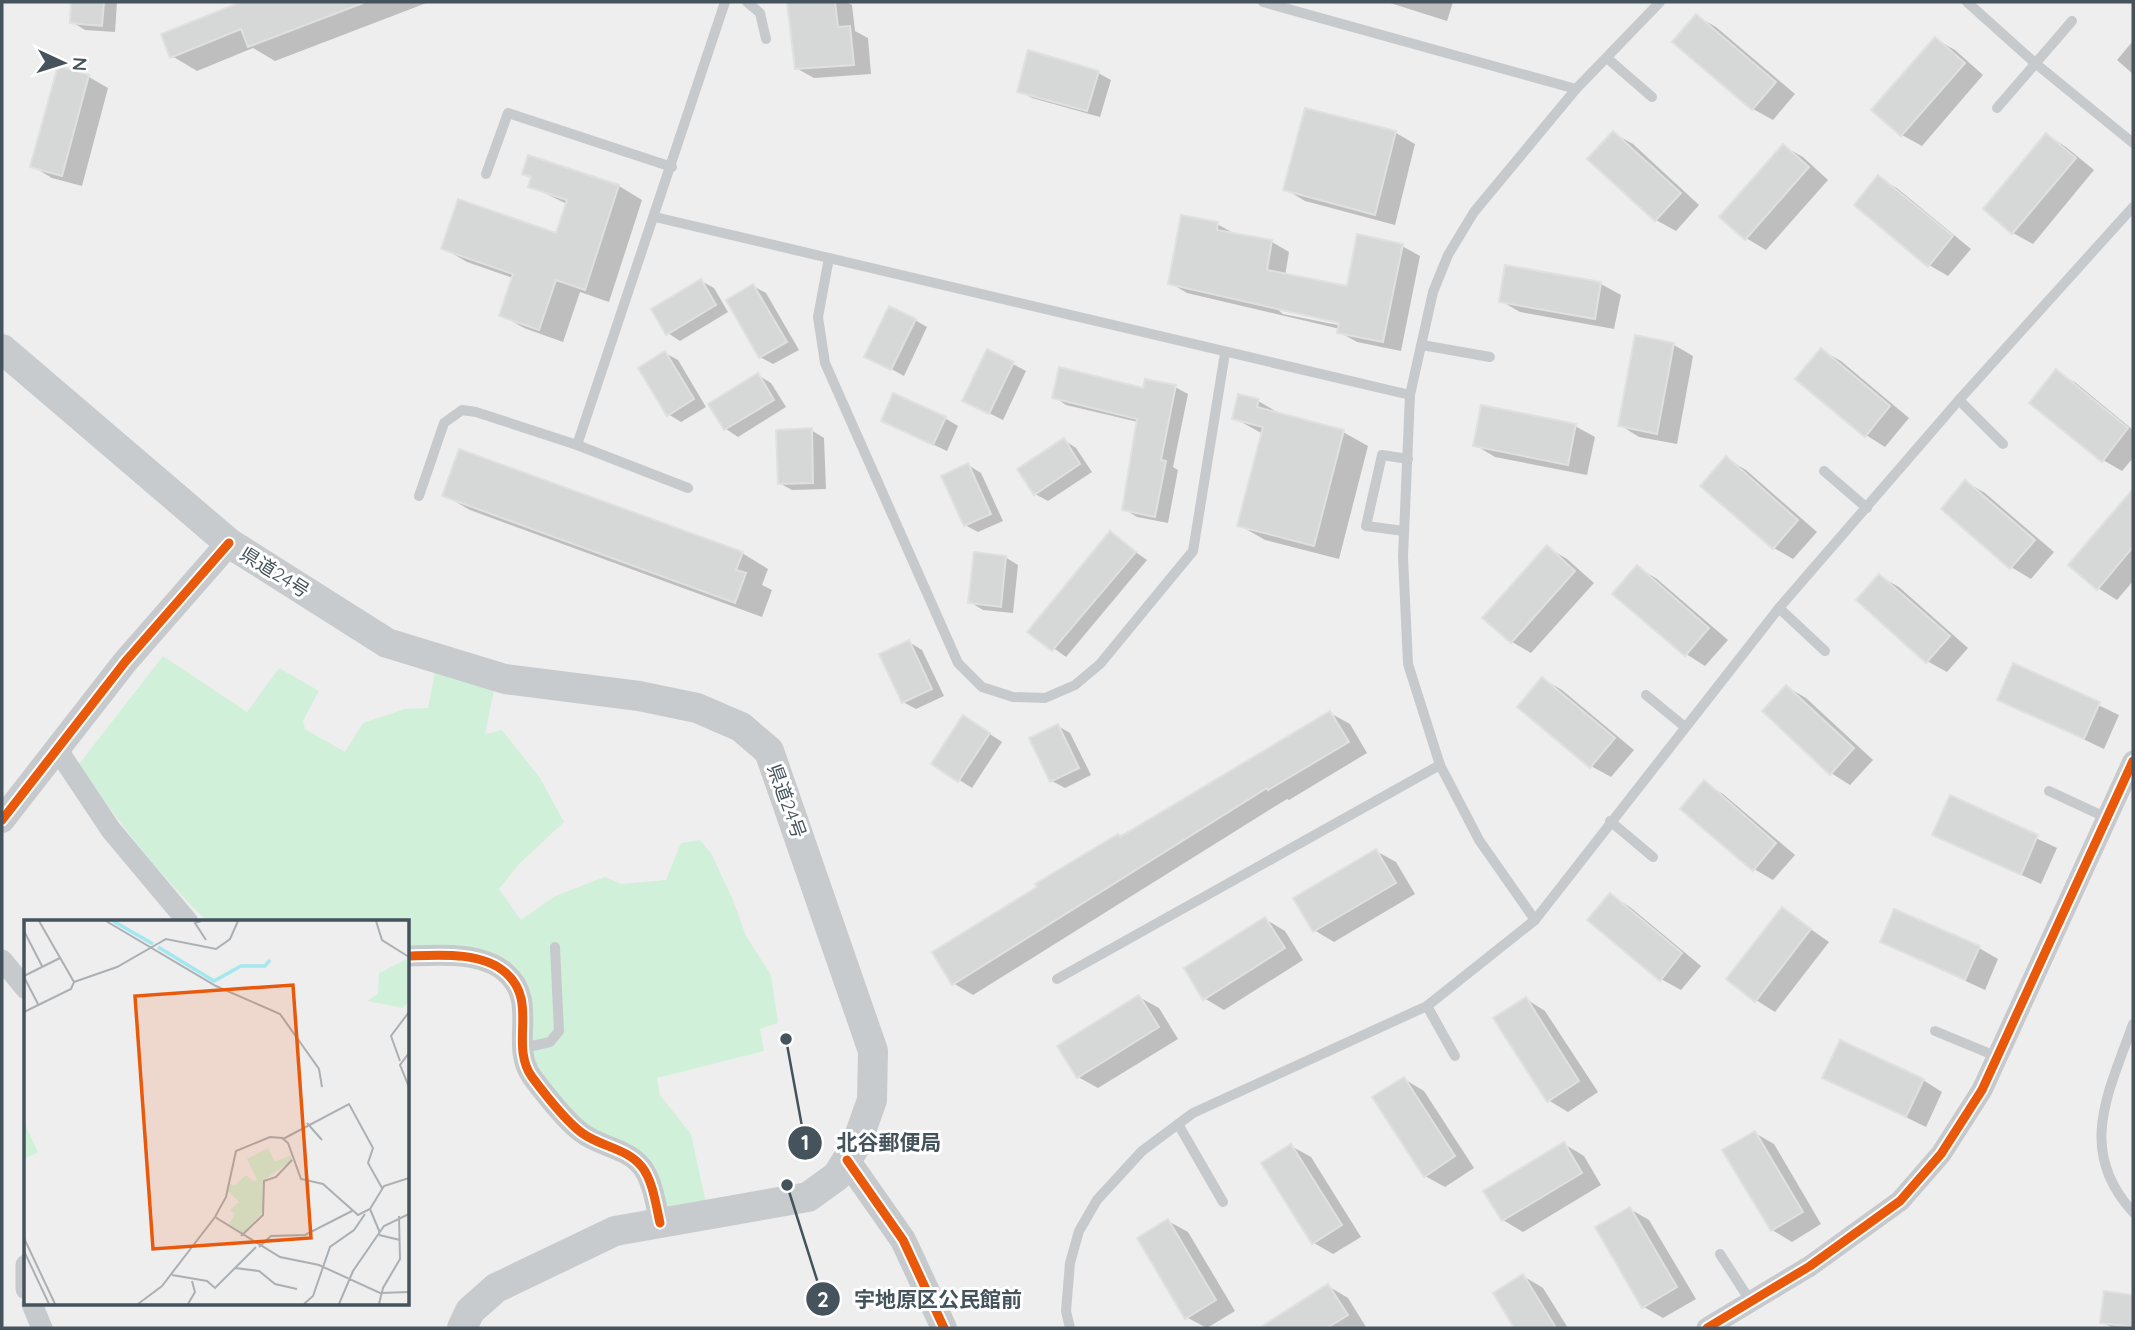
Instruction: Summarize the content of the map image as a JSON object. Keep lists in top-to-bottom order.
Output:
{
  "streets": {
    "main road": ["県道24号"]
  },
  "places": ["北谷郵便局", "宇地原区公民館前"],
  "north": "right"
}
